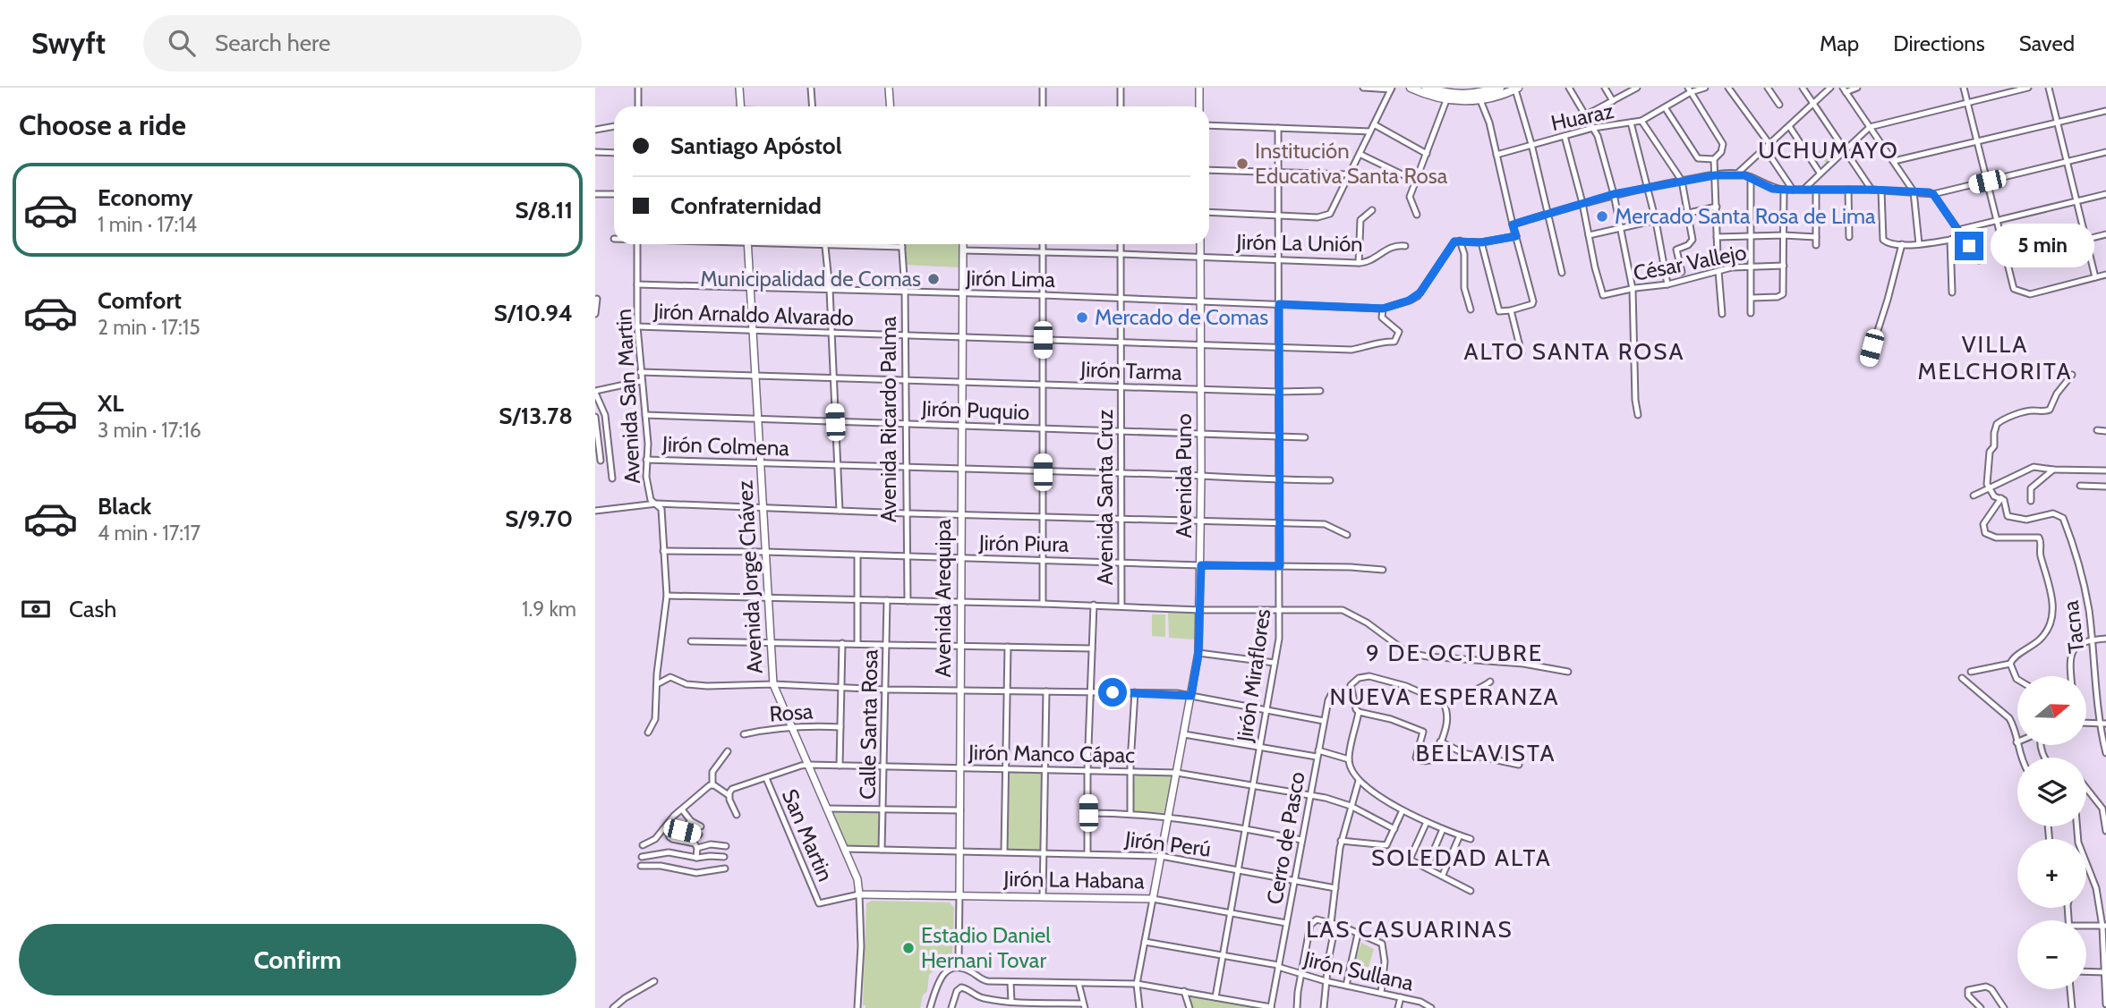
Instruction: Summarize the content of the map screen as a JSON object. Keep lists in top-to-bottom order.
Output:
{
  "streets": {
    "street": [
      "Huaraz",
      "Jirón La Unión",
      "César Vallejo",
      "Jirón Lima",
      "Jirón Arnaldo Alvarado",
      "Jirón Tarma",
      "Avenida San Martin",
      "Jirón Puquio",
      "Avenida Ricardo Palma",
      "Jirón Colmena",
      "Avenida Puno",
      "Avenida Santa Cruz",
      "Jirón Piura",
      "Avenida Jorge Chávez",
      "Avenida Arequipa",
      "Tacna",
      "Jirón Miraflores",
      "Rosa",
      "Calle Santa Rosa",
      "Jirón Manco Cápac",
      "San Martin",
      "Cerro de Pasco",
      "Jirón Perú",
      "Jirón La Habana",
      "Jirón Sullana"
    ]
  },
  "crossings": [
    ["Jirón La Unión", "Avenida Puno"],
    ["Jirón La Unión", "Avenida Santa Cruz"],
    ["Jirón La Unión", "Avenida Arequipa"],
    ["Jirón La Unión", "Jirón Miraflores"],
    ["Jirón Lima", "Jirón Arnaldo Alvarado"],
    ["Jirón Lima", "Avenida San Martin"],
    ["Jirón Lima", "Avenida Ricardo Palma"],
    ["Jirón Lima", "Avenida Puno"],
    ["Jirón Lima", "Avenida Santa Cruz"],
    ["Jirón Lima", "Avenida Jorge Chávez"],
    ["Jirón Lima", "Avenida Arequipa"],
    ["Jirón Lima", "Jirón Miraflores"],
    ["Jirón Arnaldo Alvarado", "Avenida San Martin"],
    ["Jirón Arnaldo Alvarado", "Avenida Ricardo Palma"],
    ["Jirón Arnaldo Alvarado", "Avenida Puno"],
    ["Jirón Arnaldo Alvarado", "Avenida Santa Cruz"],
    ["Jirón Arnaldo Alvarado", "Avenida Jorge Chávez"],
    ["Jirón Arnaldo Alvarado", "Avenida Arequipa"],
    ["Jirón Arnaldo Alvarado", "Jirón Miraflores"],
    ["Jirón Tarma", "Avenida San Martin"],
    ["Jirón Tarma", "Avenida Ricardo Palma"],
    ["Jirón Tarma", "Avenida Puno"],
    ["Jirón Tarma", "Avenida Santa Cruz"],
    ["Jirón Tarma", "Avenida Jorge Chávez"],
    ["Jirón Tarma", "Avenida Arequipa"],
    ["Jirón Tarma", "Jirón Miraflores"],
    ["Avenida San Martin", "Jirón Puquio"],
    ["Avenida San Martin", "Jirón Colmena"],
    ["Avenida San Martin", "Jirón Piura"],
    ["Jirón Puquio", "Avenida Ricardo Palma"],
    ["Jirón Puquio", "Avenida Puno"],
    ["Jirón Puquio", "Avenida Santa Cruz"],
    ["Jirón Puquio", "Avenida Jorge Chávez"],
    ["Jirón Puquio", "Avenida Arequipa"],
    ["Jirón Puquio", "Jirón Miraflores"],
    ["Avenida Ricardo Palma", "Jirón Colmena"],
    ["Avenida Ricardo Palma", "Jirón Piura"],
    ["Jirón Colmena", "Avenida Puno"],
    ["Jirón Colmena", "Avenida Santa Cruz"],
    ["Jirón Colmena", "Avenida Jorge Chávez"],
    ["Jirón Colmena", "Avenida Arequipa"],
    ["Jirón Colmena", "Jirón Miraflores"],
    ["Avenida Puno", "Jirón Piura"],
    ["Avenida Puno", "Jirón Manco Cápac"],
    ["Avenida Puno", "Jirón Perú"],
    ["Avenida Puno", "Jirón La Habana"],
    ["Avenida Puno", "Jirón Sullana"],
    ["Avenida Santa Cruz", "Jirón Piura"],
    ["Jirón Piura", "Avenida Jorge Chávez"],
    ["Jirón Piura", "Avenida Arequipa"],
    ["Jirón Piura", "Jirón Miraflores"],
    ["Avenida Jorge Chávez", "Rosa"],
    ["Avenida Jorge Chávez", "Jirón Manco Cápac"],
    ["Avenida Jorge Chávez", "San Martin"],
    ["Avenida Jorge Chávez", "Jirón Perú"],
    ["Avenida Jorge Chávez", "Jirón La Habana"],
    ["Avenida Arequipa", "Jirón Manco Cápac"],
    ["Avenida Arequipa", "Jirón Perú"],
    ["Avenida Arequipa", "Jirón La Habana"],
    ["Jirón Miraflores", "Jirón Manco Cápac"],
    ["Jirón Miraflores", "Jirón Perú"],
    ["Jirón Miraflores", "Jirón La Habana"],
    ["Jirón Miraflores", "Jirón Sullana"],
    ["Calle Santa Rosa", "Jirón Manco Cápac"],
    ["Calle Santa Rosa", "Jirón Perú"],
    ["Jirón Manco Cápac", "San Martin"],
    ["Jirón Manco Cápac", "Cerro de Pasco"],
    ["San Martin", "Jirón La Habana"],
    ["Cerro de Pasco", "Jirón Perú"],
    ["Cerro de Pasco", "Jirón La Habana"],
    ["Cerro de Pasco", "Jirón Sullana"]
  ],
  "districts": [
    "UCHUMAYO",
    "VILLA MELCHORITA",
    "ALTO SANTA ROSA",
    "9 DE OCTUBRE",
    "NUEVA ESPERANZA",
    "BELLAVISTA",
    "SOLEDAD ALTA",
    "LAS CASUARINAS"
  ],
  "places": [
    "Institución Educativa Santa Rosa",
    "Mercado Santa Rosa de Lima",
    "Municipalidad de Comas",
    "Mercado de Comas",
    "Estadio Daniel Hernani Tovar"
  ],
  "north": "right",
  "page": {
    "header": "Swyft",
    "search": "Search here",
    "nav": ["Map", "Directions", "Saved"],
    "heading": "Choose a ride",
    "banner": ["Santiago Apóstol", "Confraternidad"],
    "list": [
      {
        "name": "Economy",
        "note": "1 min · 17:14",
        "value": "S/8.11"
      },
      {
        "name": "Comfort",
        "note": "2 min · 17:15",
        "value": "S/10.94"
      },
      {
        "name": "XL",
        "note": "3 min · 17:16",
        "value": "S/13.78"
      },
      {
        "name": "Black",
        "note": "4 min · 17:17",
        "value": "S/9.70"
      }
    ],
    "bubble": "5 min",
    "pay": ["Cash", "1.9 km"],
    "map_buttons": ["+", "−"],
    "buttons": "Confirm"
  }
}
